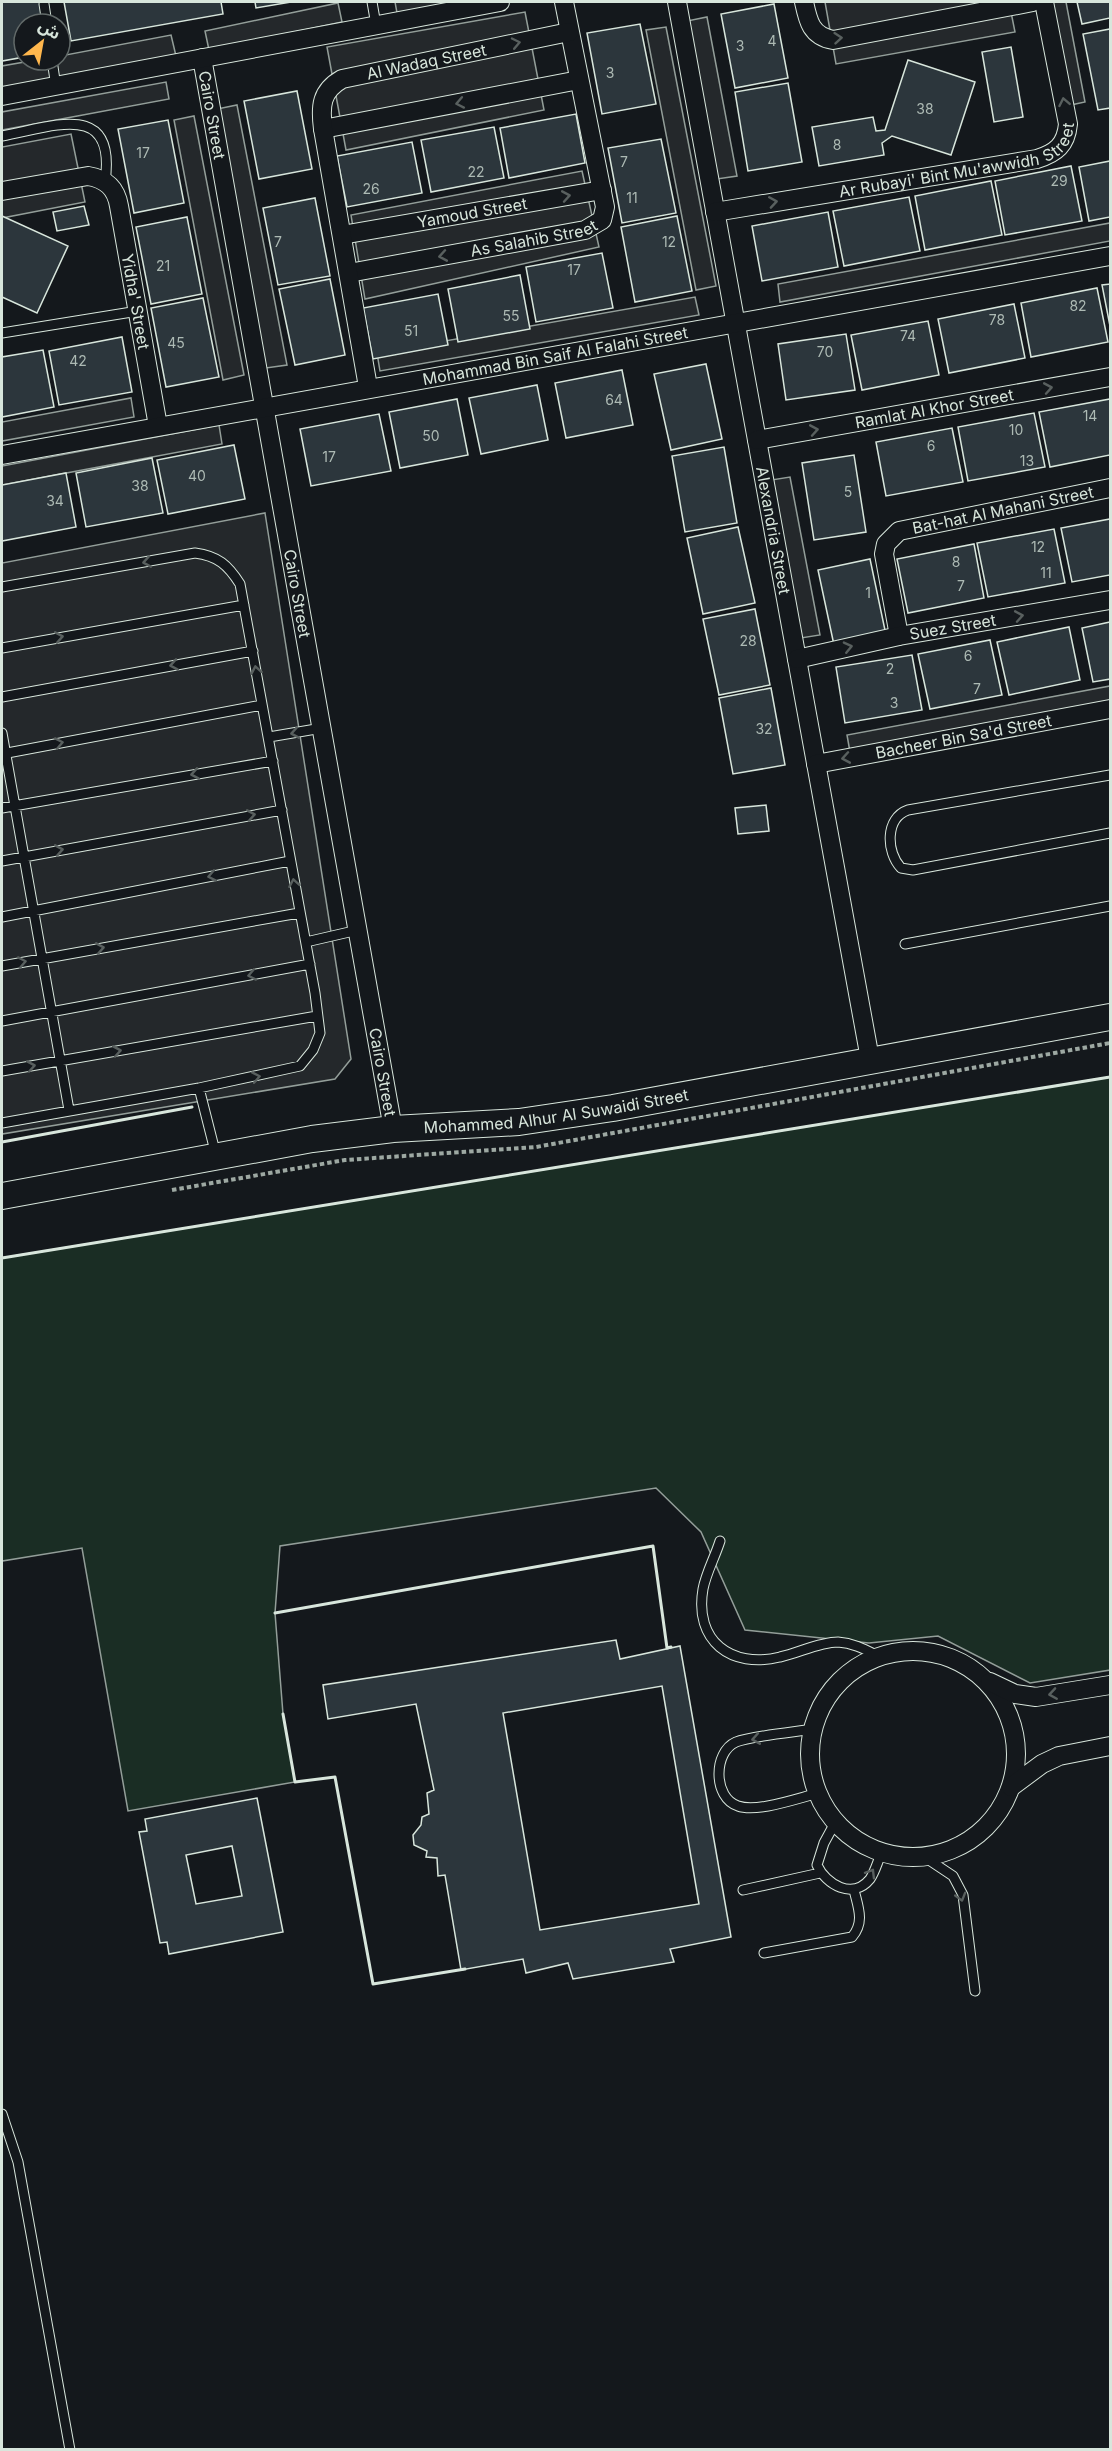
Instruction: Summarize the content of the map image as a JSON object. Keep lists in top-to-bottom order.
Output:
{
  "streets": {
    "street": [
      "Al Wadaq Street",
      "Cairo Street",
      "Ar Rubayi' Bint Mu'awwidh Street",
      "Yamoud Street",
      "As Salahib Street",
      "Yidha' Street",
      "Mohammad Bin Saif Al Falahi Street",
      "Ramlat Al Khor Street",
      "Bat-hat Al Mahani Street",
      "Alexandria Street",
      "Suez Street",
      "Bacheer Bin Sa'd Street",
      "Mohammed Alhur Al Suwaidi Street"
    ]
  },
  "crossings": [
    ["Al Wadaq Street", "Yamoud Street"],
    ["Al Wadaq Street", "As Salahib Street"],
    ["Al Wadaq Street", "Mohammad Bin Saif Al Falahi Street"],
    ["Cairo Street", "Mohammad Bin Saif Al Falahi Street"],
    ["Cairo Street", "Mohammed Alhur Al Suwaidi Street"],
    ["Ar Rubayi' Bint Mu'awwidh Street", "Alexandria Street"],
    ["Yamoud Street", "As Salahib Street"],
    ["Yidha' Street", "Mohammad Bin Saif Al Falahi Street"],
    ["Mohammad Bin Saif Al Falahi Street", "Alexandria Street"],
    ["Ramlat Al Khor Street", "Alexandria Street"],
    ["Bat-hat Al Mahani Street", "Suez Street"],
    ["Alexandria Street", "Suez Street"],
    ["Alexandria Street", "Bacheer Bin Sa'd Street"],
    ["Alexandria Street", "Mohammed Alhur Al Suwaidi Street"]
  ],
  "one_way": ["Ramlat Al Khor Street", "Suez Street", "Bacheer Bin Sa'd Street"],
  "house_numbers": [
    "4",
    "3",
    "3",
    "38",
    "8",
    "17",
    "7",
    "22",
    "29",
    "26",
    "11",
    "7",
    "12",
    "21",
    "17",
    "82",
    "55",
    "78",
    "51",
    "74",
    "45",
    "70",
    "42",
    "64",
    "14",
    "10",
    "50",
    "6",
    "17",
    "13",
    "40",
    "38",
    "5",
    "34",
    "12",
    "8",
    "11",
    "7",
    "1",
    "28",
    "6",
    "2",
    "7",
    "3",
    "32"
  ],
  "north": "top right"
}
